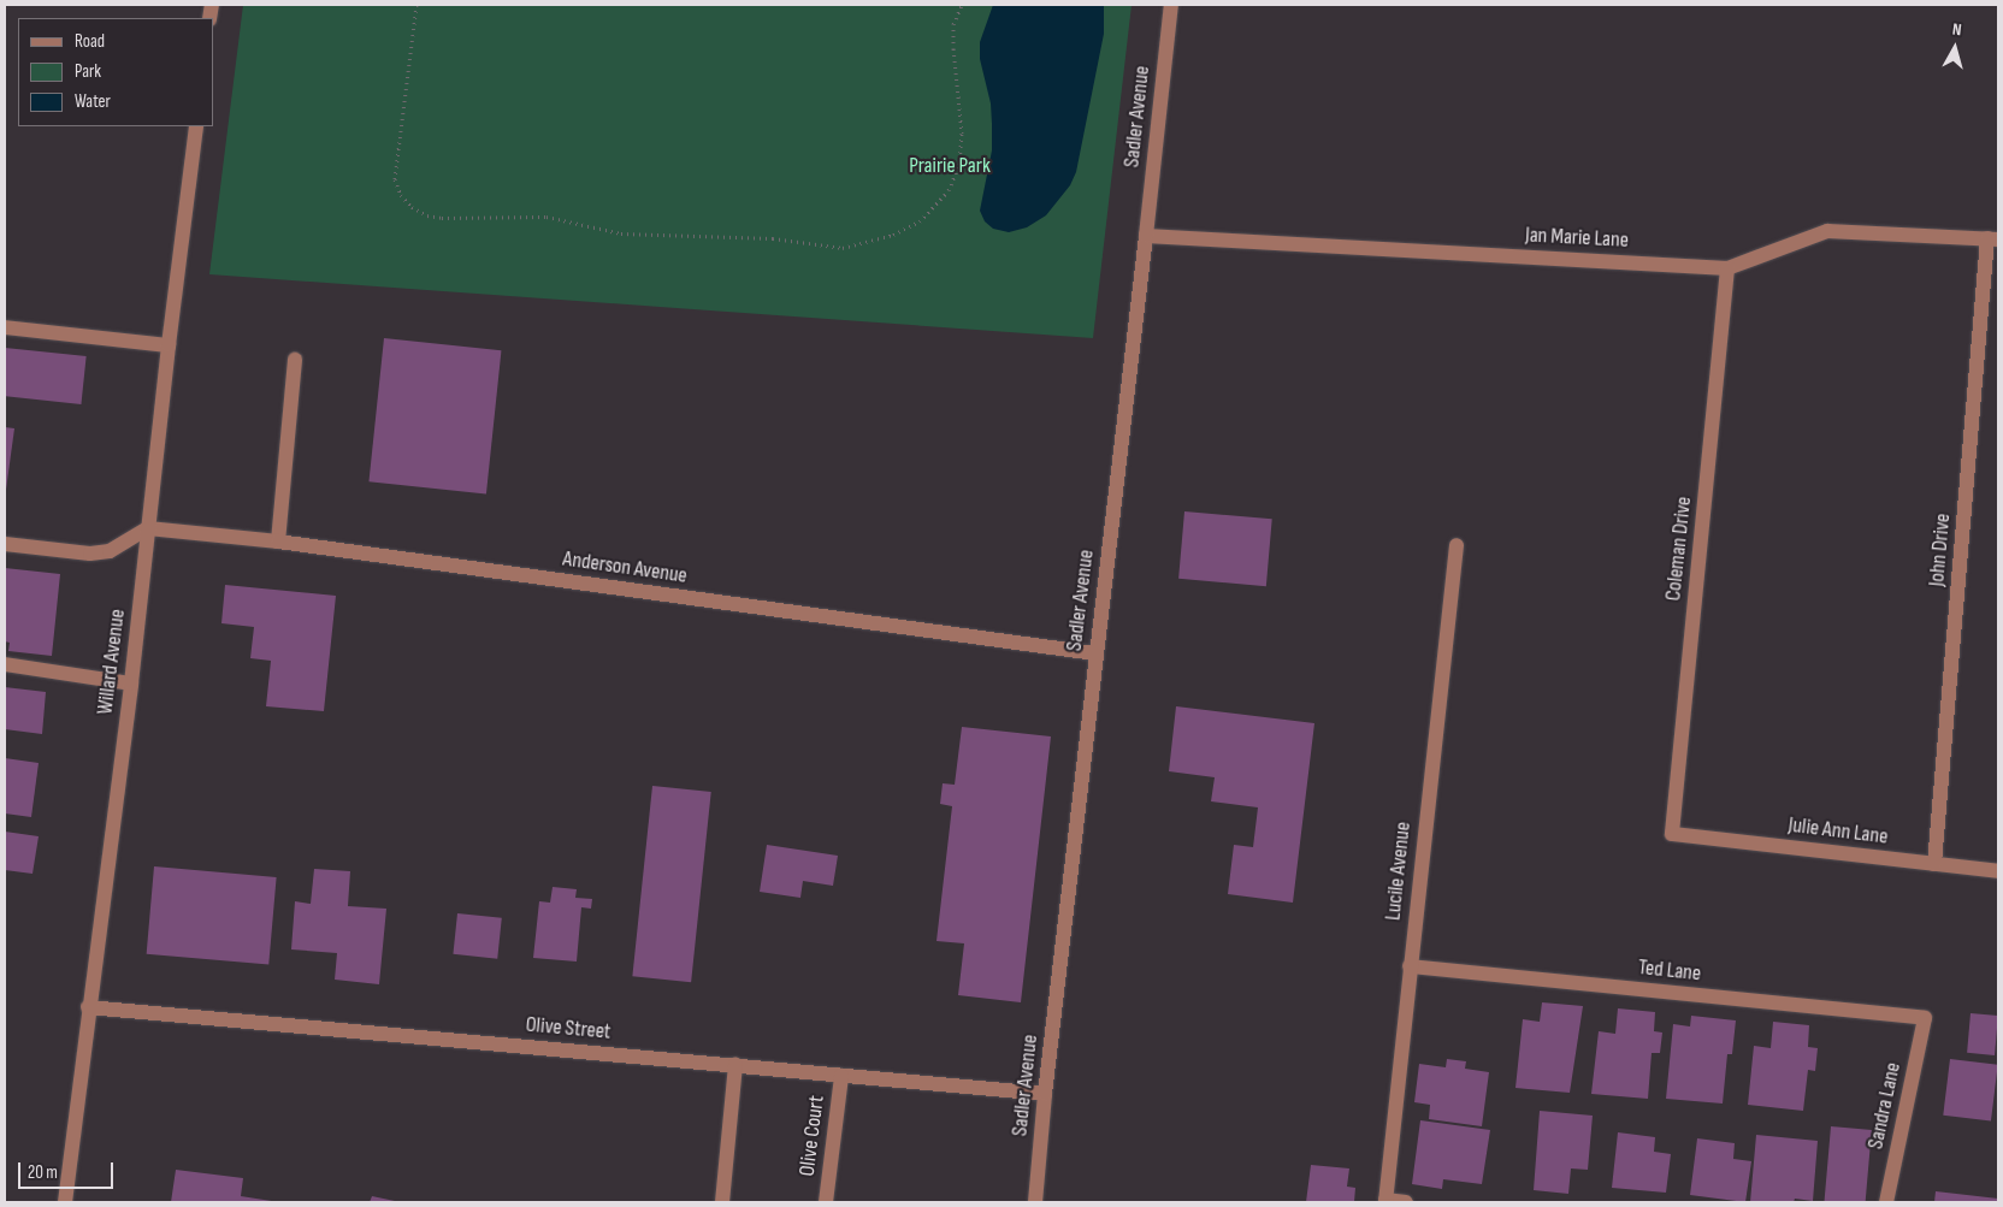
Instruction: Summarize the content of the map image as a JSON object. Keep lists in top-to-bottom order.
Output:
{
  "streets": {
    "street": [
      "Sadler Avenue",
      "Jan Marie Lane",
      "Coleman Drive",
      "John Drive",
      "Anderson Avenue",
      "Willard Avenue",
      "Julie Ann Lane",
      "Lucile Avenue",
      "Ted Lane",
      "Olive Street",
      "Sandra Lane",
      "Olive Court"
    ]
  },
  "crossings": [
    ["Sadler Avenue", "Jan Marie Lane"],
    ["Sadler Avenue", "Anderson Avenue"],
    ["Sadler Avenue", "Olive Street"],
    ["Jan Marie Lane", "Coleman Drive"],
    ["Jan Marie Lane", "John Drive"],
    ["Coleman Drive", "Julie Ann Lane"],
    ["John Drive", "Julie Ann Lane"],
    ["Anderson Avenue", "Willard Avenue"],
    ["Willard Avenue", "Olive Street"],
    ["Lucile Avenue", "Ted Lane"],
    ["Ted Lane", "Sandra Lane"],
    ["Olive Street", "Olive Court"]
  ],
  "parks": ["Prairie Park"],
  "legend": ["Road", "Park", "Water"],
  "scale_bar": "20 m",
  "north": "top"
}
